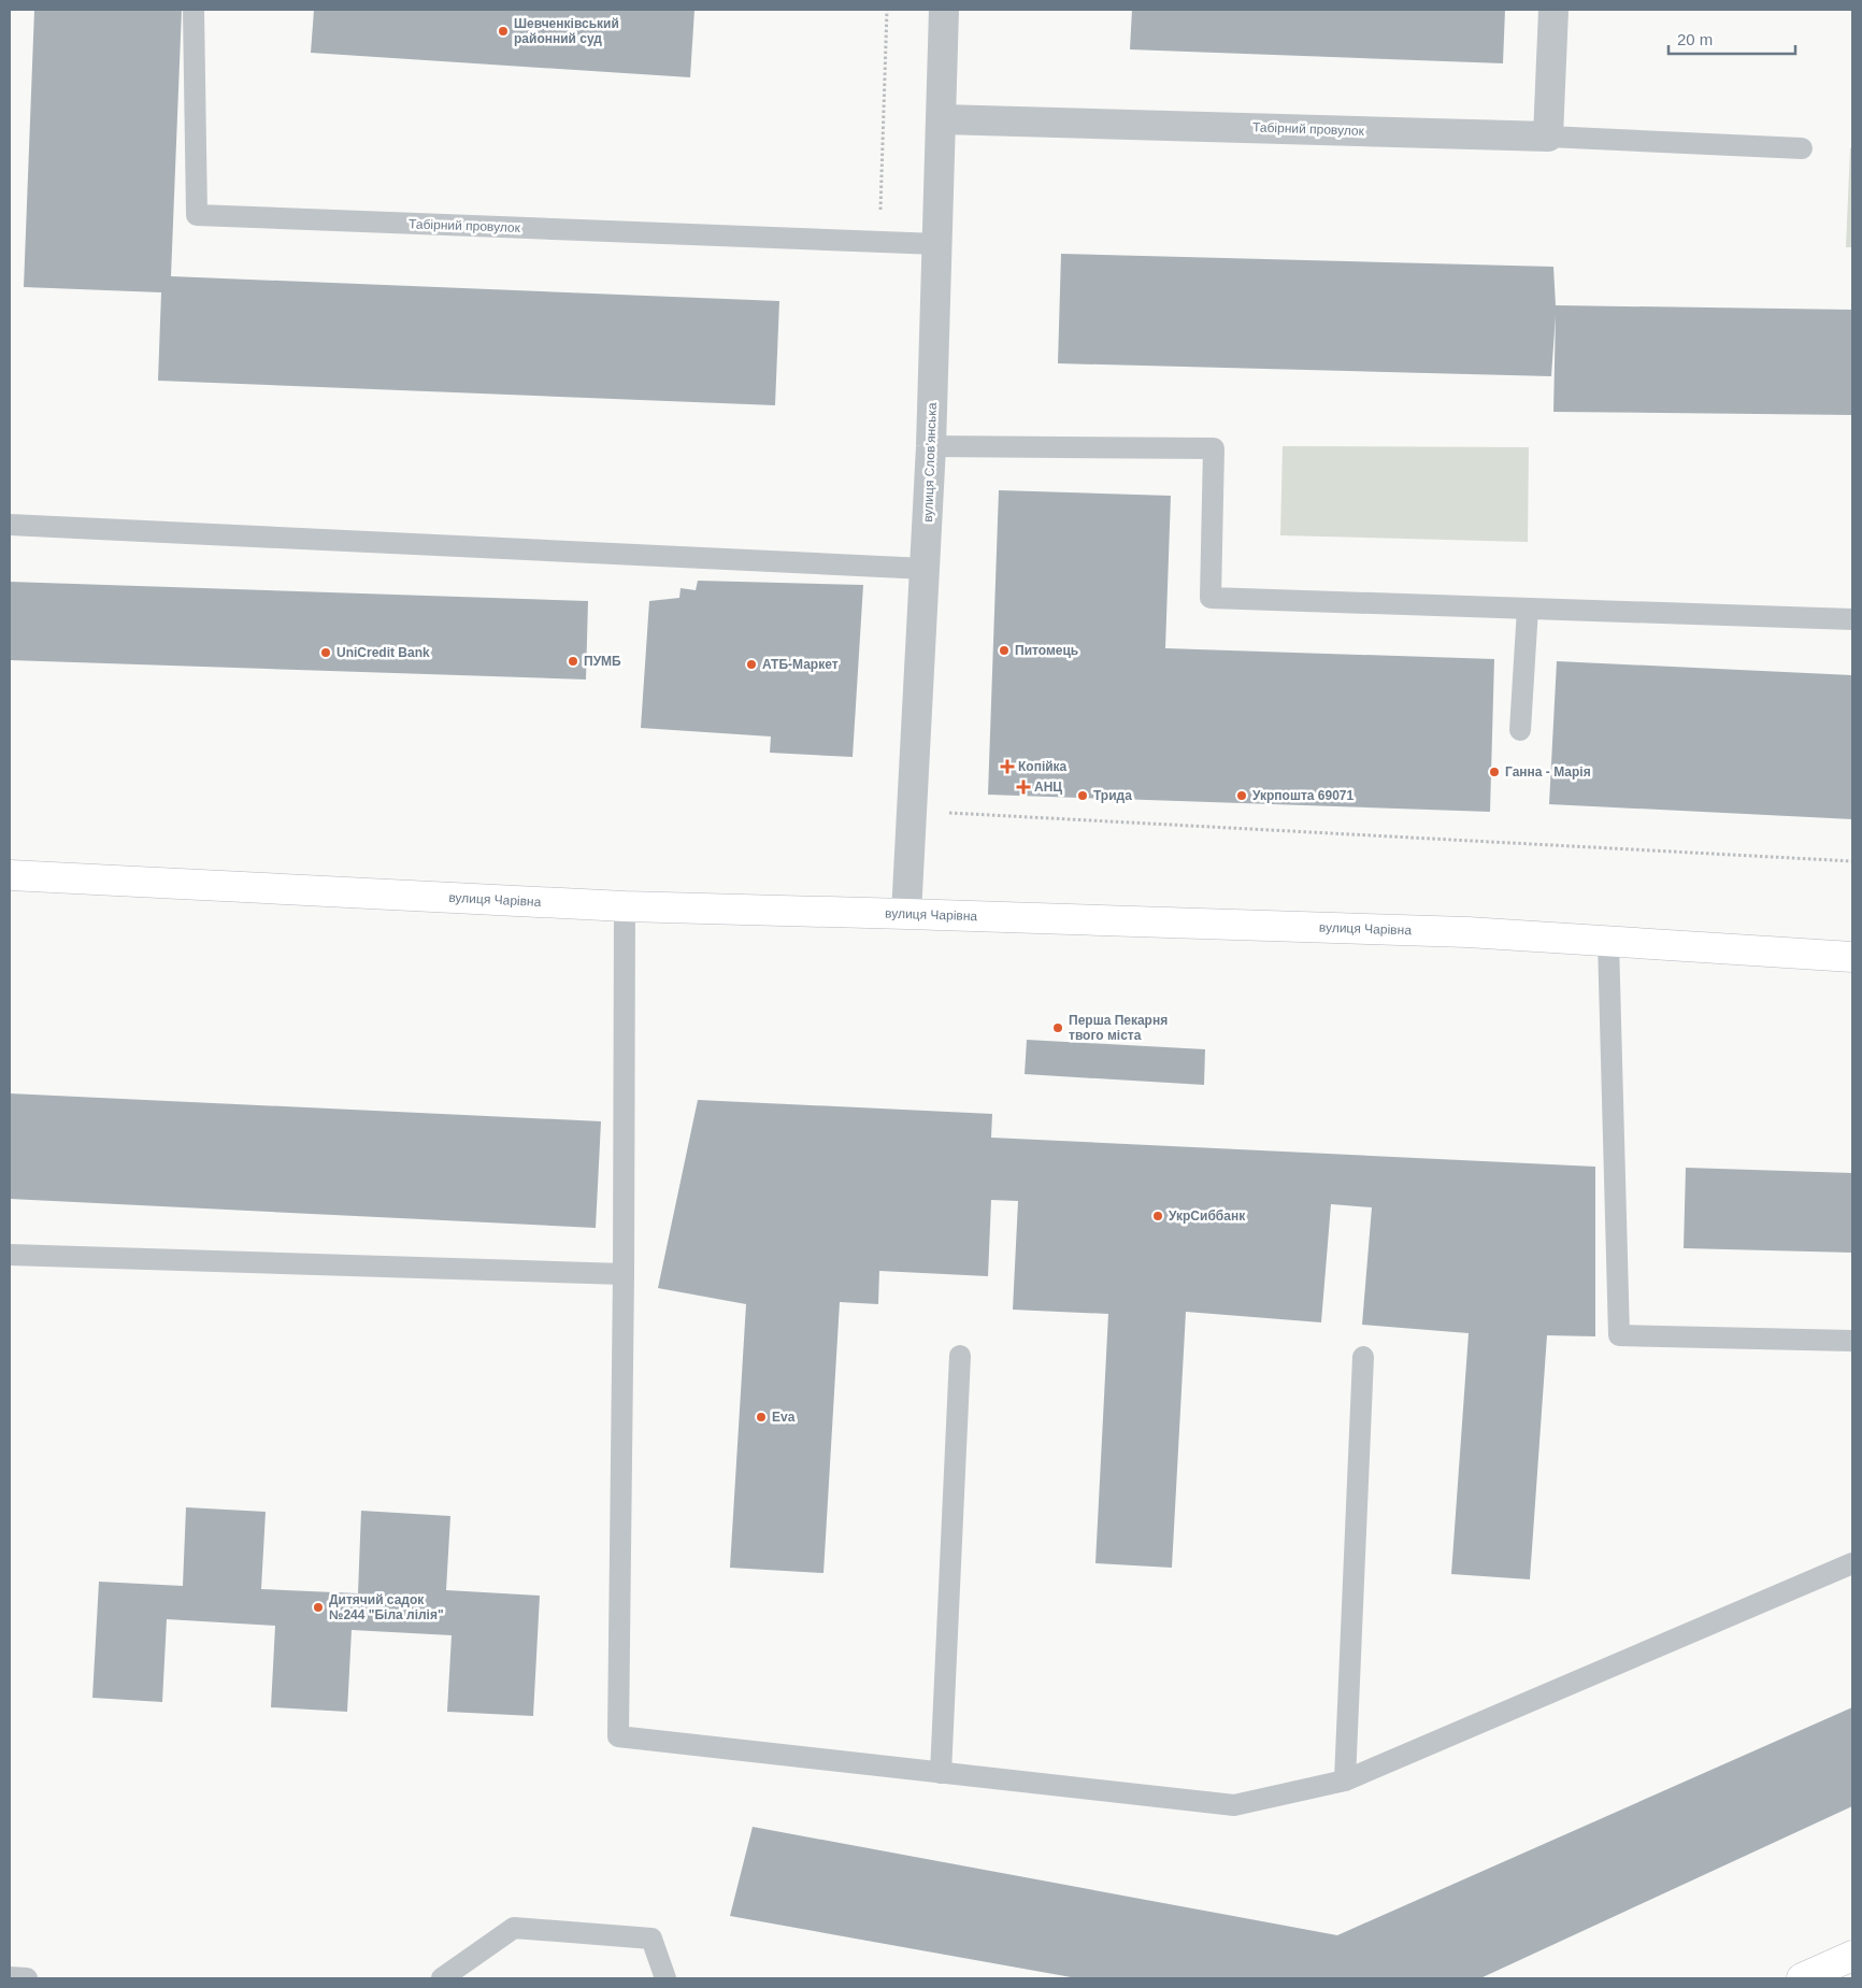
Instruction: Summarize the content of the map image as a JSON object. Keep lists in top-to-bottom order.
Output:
{
  "streets": {
    "street": ["Табірний провулок", "вулиця Слов’янська", "вулиця Чарівна"]
  },
  "crossings": [
    ["Табірний провулок", "вулиця Слов’янська"],
    ["вулиця Слов’янська", "вулиця Чарівна"]
  ],
  "places": {
    "other": [
      "Шевченківський районний суд",
      "Питомець",
      "UniCredit Bank",
      "ПУМБ",
      "АТБ-Маркет",
      "Ганна - Марія",
      "Трида",
      "Укрпошта 69071",
      "Перша Пекарня твого міста",
      "УкрСиббанк",
      "Eva",
      "Дитячий садок №244 \"Біла лілія\""
    ],
    "health": ["Копійка", "АНЦ"]
  },
  "scale_bar": "20 m"
}
